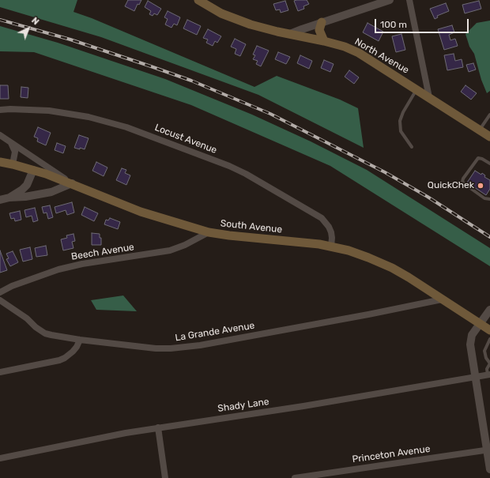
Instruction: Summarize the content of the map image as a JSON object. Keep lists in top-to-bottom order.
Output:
{
  "streets": {
    "main road": ["North Avenue", "South Avenue"],
    "street": [
      "Locust Avenue",
      "Beech Avenue",
      "La Grande Avenue",
      "Shady Lane",
      "Princeton Avenue"
    ]
  },
  "crossings": [
    ["Locust Avenue", "South Avenue"],
    ["South Avenue", "Beech Avenue"],
    ["South Avenue", "La Grande Avenue"]
  ],
  "places": ["QuickChek"],
  "scale_bar": "100 m",
  "north": "top right"
}
